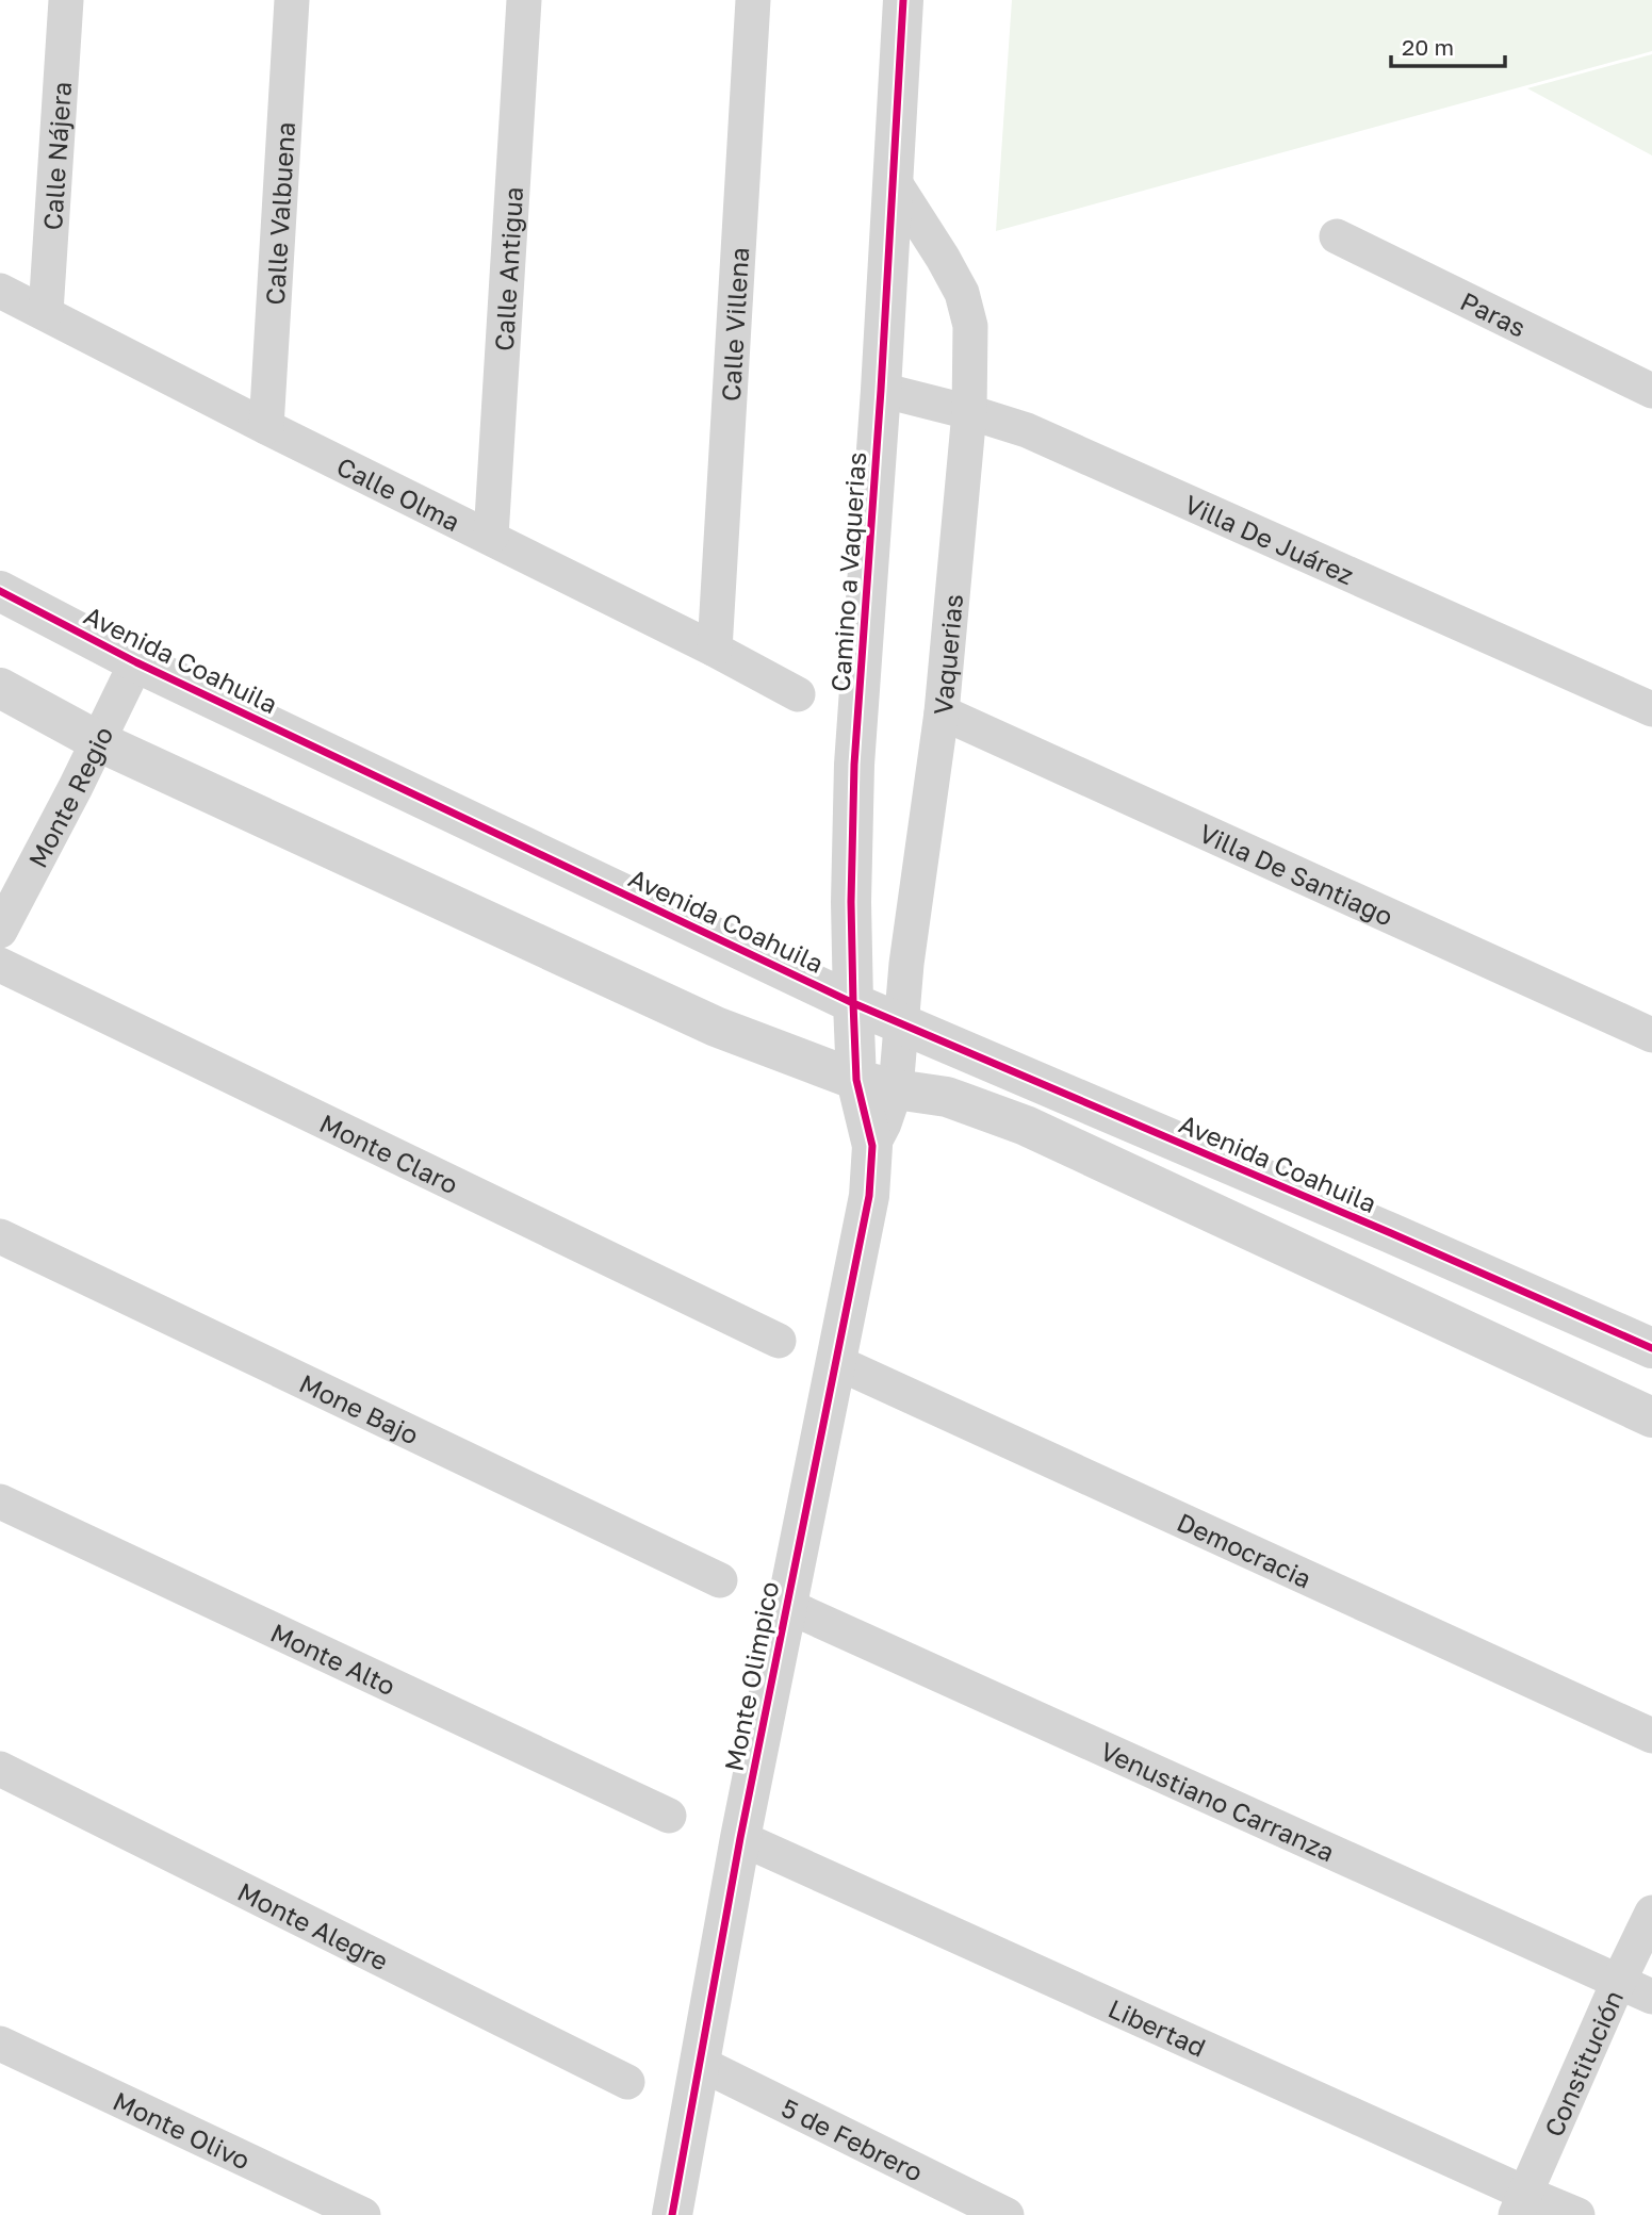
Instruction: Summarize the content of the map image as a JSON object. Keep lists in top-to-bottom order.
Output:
{
  "streets": {
    "street": [
      "Calle Nájera",
      "Calle Valbuena",
      "Calle Antigua",
      "Paras",
      "Calle Villena",
      "Calle Olma",
      "Villa De Juárez",
      "Camino a Vaquerias",
      "Vaquerias",
      "Avenida Coahuila",
      "Monte Regio",
      "Villa De Santiago",
      "Monte Claro",
      "Mone Bajo",
      "Democracia",
      "Monte Alto",
      "Monte Olimpico",
      "Venustiano Carranza",
      "Monte Alegre",
      "Libertad",
      "Constitución",
      "Monte Olivo",
      "5 de Febrero"
    ]
  },
  "crossings": [
    ["Calle Nájera", "Calle Olma"],
    ["Calle Valbuena", "Calle Olma"],
    ["Calle Antigua", "Calle Olma"],
    ["Calle Villena", "Calle Olma"],
    ["Villa De Juárez", "Camino a Vaquerias"],
    ["Villa De Juárez", "Vaquerias"],
    ["Camino a Vaquerias", "Vaquerias"],
    ["Camino a Vaquerias", "Avenida Coahuila"],
    ["Camino a Vaquerias", "Monte Olimpico"],
    ["Vaquerias", "Avenida Coahuila"],
    ["Vaquerias", "Villa De Santiago"],
    ["Vaquerias", "Monte Olimpico"],
    ["Avenida Coahuila", "Monte Regio"],
    ["Democracia", "Monte Olimpico"],
    ["Monte Olimpico", "Venustiano Carranza"],
    ["Monte Olimpico", "Libertad"],
    ["Monte Olimpico", "5 de Febrero"],
    ["Venustiano Carranza", "Constitución"],
    ["Libertad", "Constitución"]
  ],
  "scale_bar": "20 m"
}
